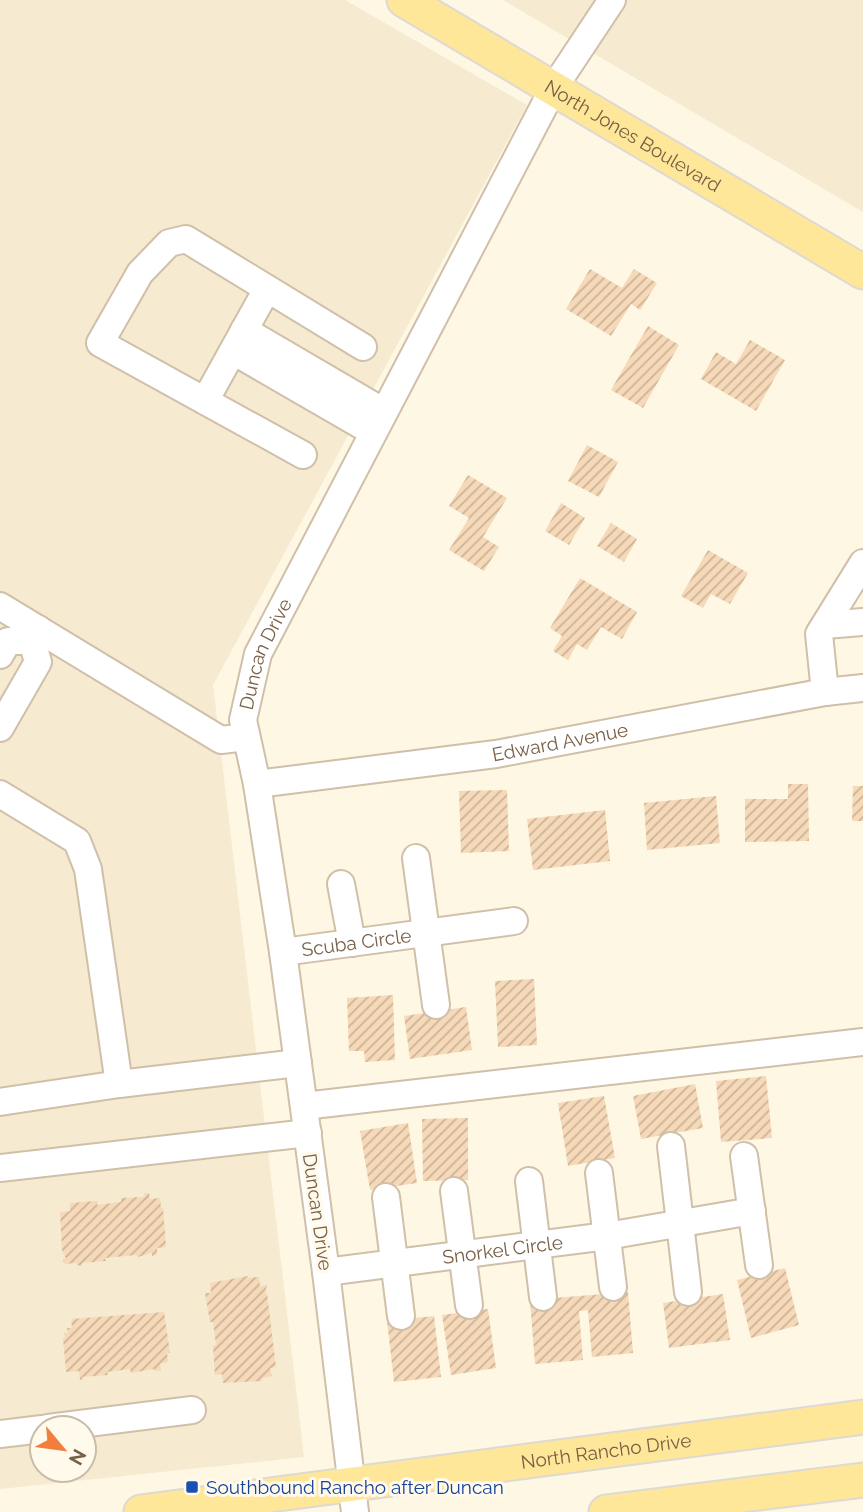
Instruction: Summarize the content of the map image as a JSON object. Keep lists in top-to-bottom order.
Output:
{
  "streets": {
    "main road": ["North Jones Boulevard", "North Rancho Drive"],
    "street": [
      "Duncan Drive",
      "Edward Avenue",
      "Scuba Circle",
      "Snorkel Circle"
    ]
  },
  "crossings": [
    ["North Jones Boulevard", "Duncan Drive"],
    ["Duncan Drive", "Edward Avenue"],
    ["Duncan Drive", "Scuba Circle"],
    ["Duncan Drive", "Snorkel Circle"],
    ["Duncan Drive", "North Rancho Drive"]
  ],
  "places": {
    "transit": ["Southbound Rancho after Duncan"]
  },
  "north": "bottom right"
}
